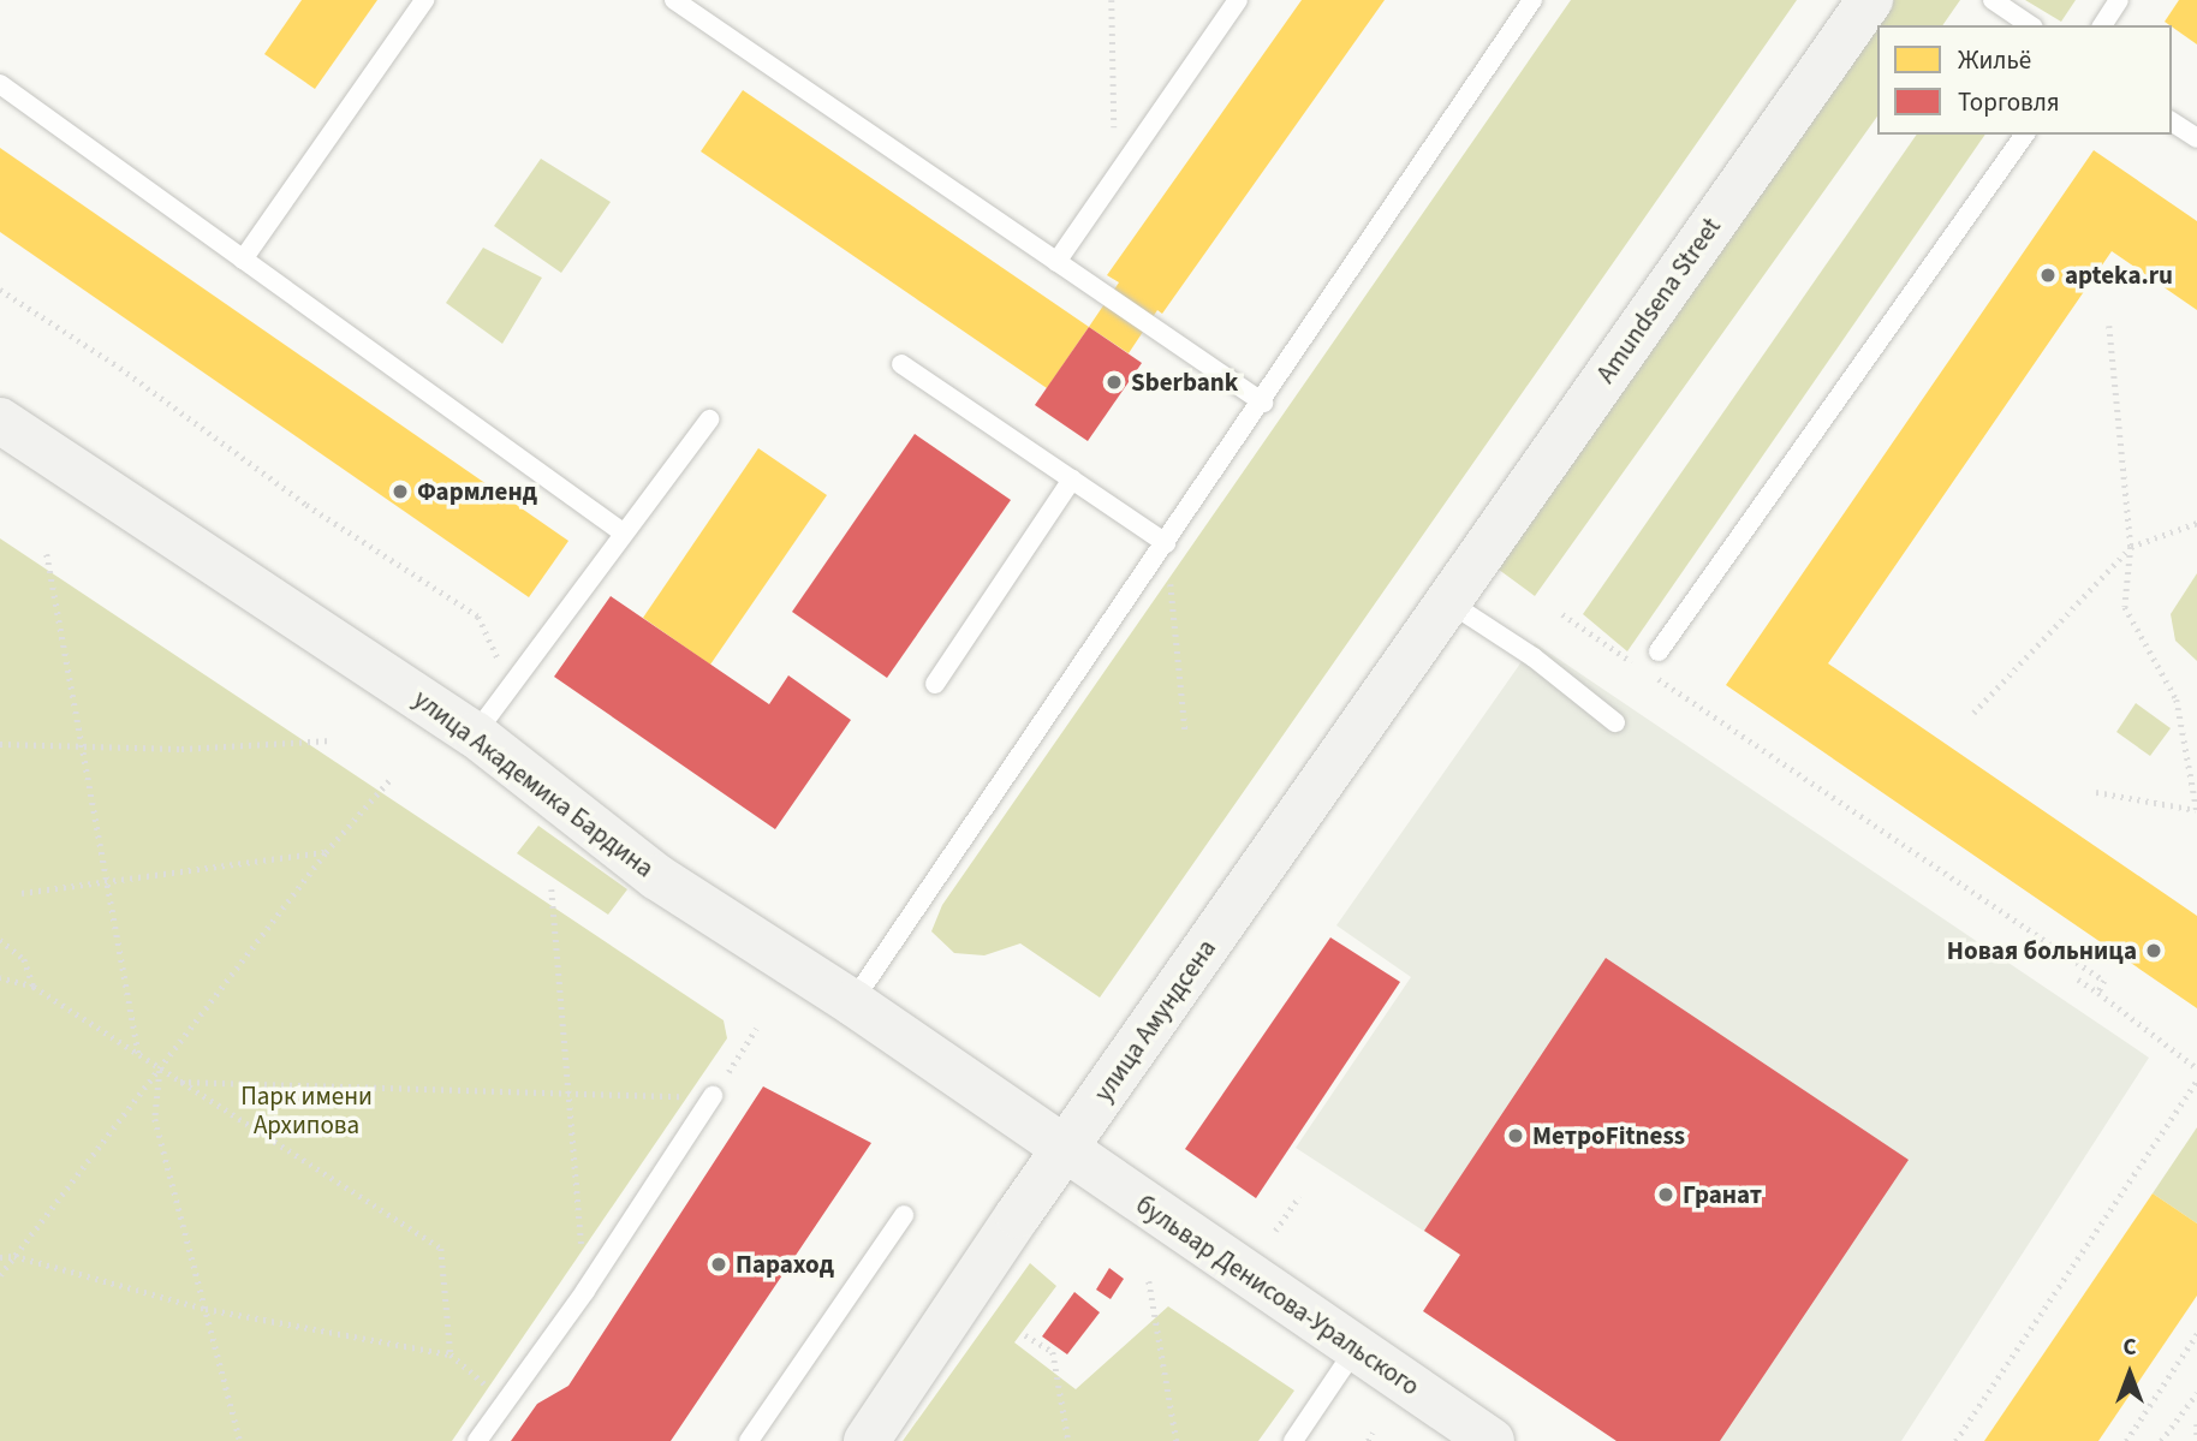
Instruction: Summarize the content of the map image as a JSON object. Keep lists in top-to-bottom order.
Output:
{
  "streets": {
    "street": [
      "Amundsena Street",
      "улица Академика Бардина",
      "улица Амундсена",
      "бульвар Денисова-Уральского"
    ]
  },
  "crossings": [
    ["Amundsena Street", "улица Амундсена"],
    ["улица Академика Бардина", "улица Амундсена"],
    ["улица Академика Бардина", "бульвар Денисова-Уральского"],
    ["улица Амундсена", "бульвар Денисова-Уральского"]
  ],
  "parks": ["Парк имени Архипова"],
  "places": [
    "apteka.ru",
    "Sberbank",
    "Фармленд",
    "Новая больница",
    "МетроFitness",
    "Гранат",
    "Параход"
  ],
  "legend": ["Жильё", "Торговля"],
  "north": "top"
}
